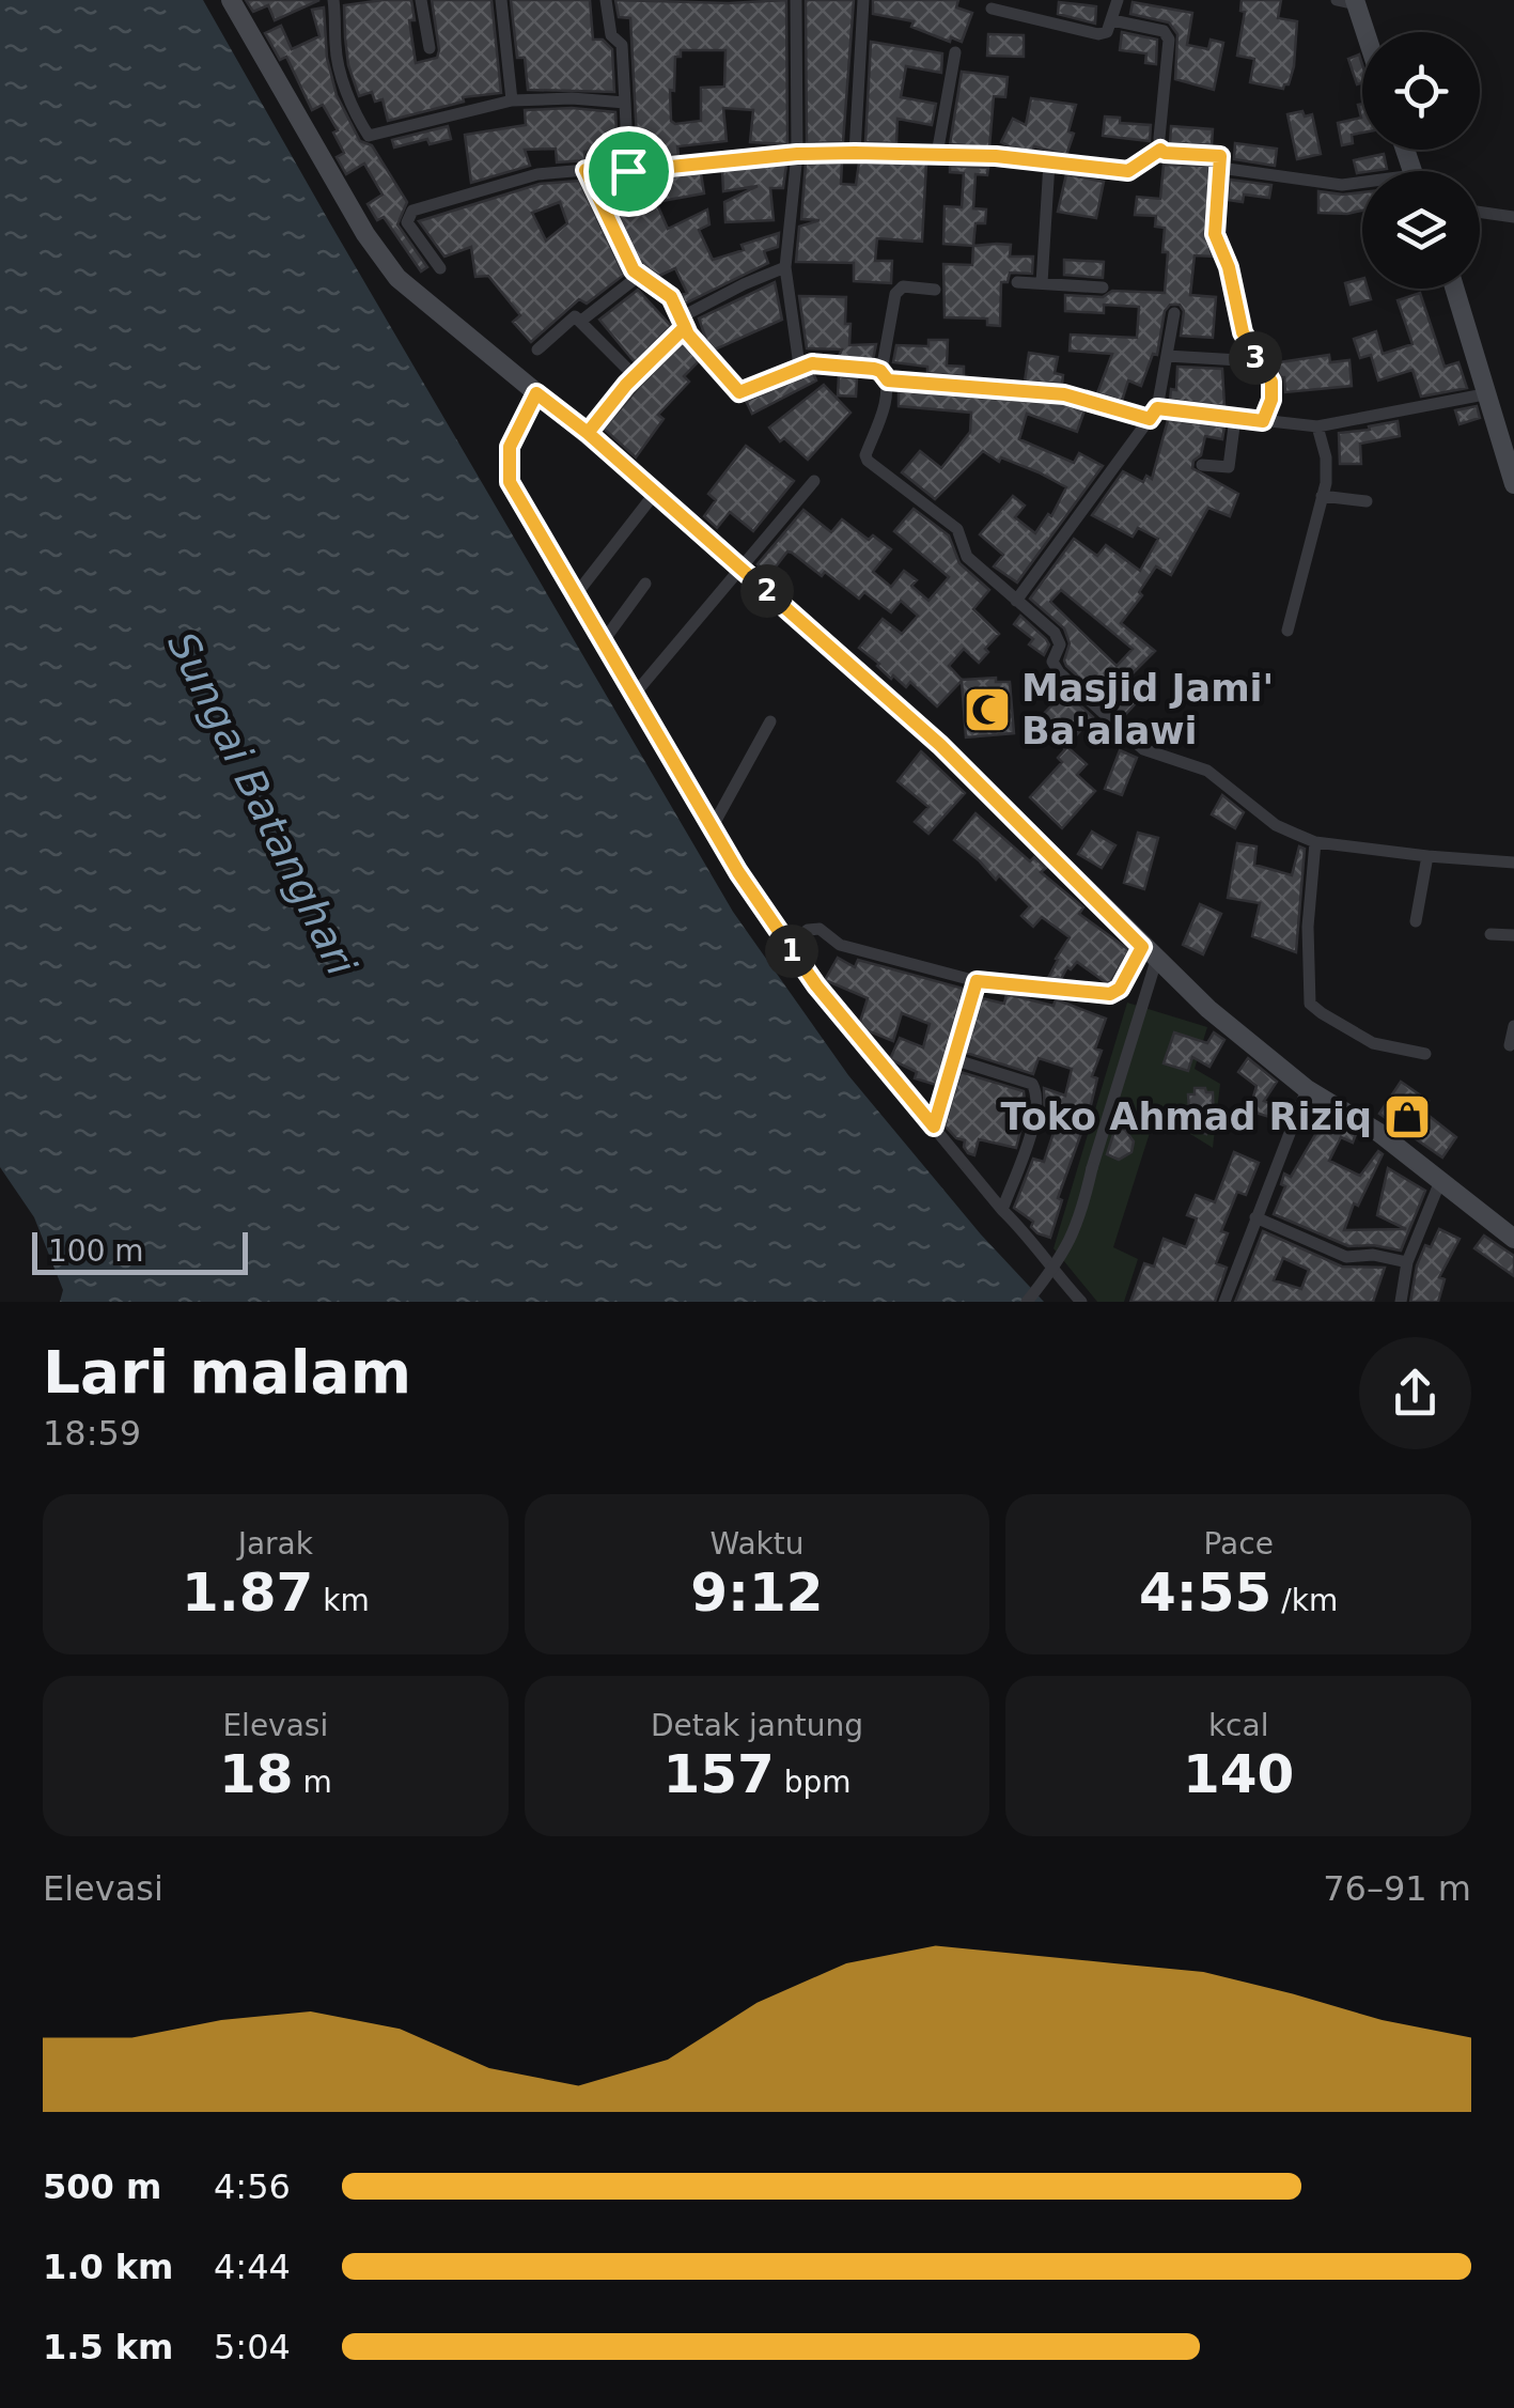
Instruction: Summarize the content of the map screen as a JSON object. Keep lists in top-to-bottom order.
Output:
{
  "water": ["Sungai Batanghari"],
  "places": {
    "mosque": ["Masjid Jami' Ba'alawi"],
    "shop": ["Toko Ahmad Riziq"]
  },
  "scale_bar": "100 m",
  "page": {
    "pins": ["3", "2", "1"],
    "scale": "100 m",
    "heading": ["Lari malam", "18:59"],
    "stats": [
      ["Jarak", "1.87 km"],
      ["Waktu", "9:12"],
      ["Pace", "4:55 /km"],
      ["Elevasi", "18 m"],
      ["Detak jantung", "157 bpm"],
      ["kcal", "140"]
    ],
    "chart": ["Elevasi", "76–91 m"],
    "list": [
      {
        "name": "500 m",
        "note": "4:56"
      },
      {
        "name": "1.0 km",
        "note": "4:44"
      },
      {
        "name": "1.5 km",
        "note": "5:04"
      }
    ]
  }
}
